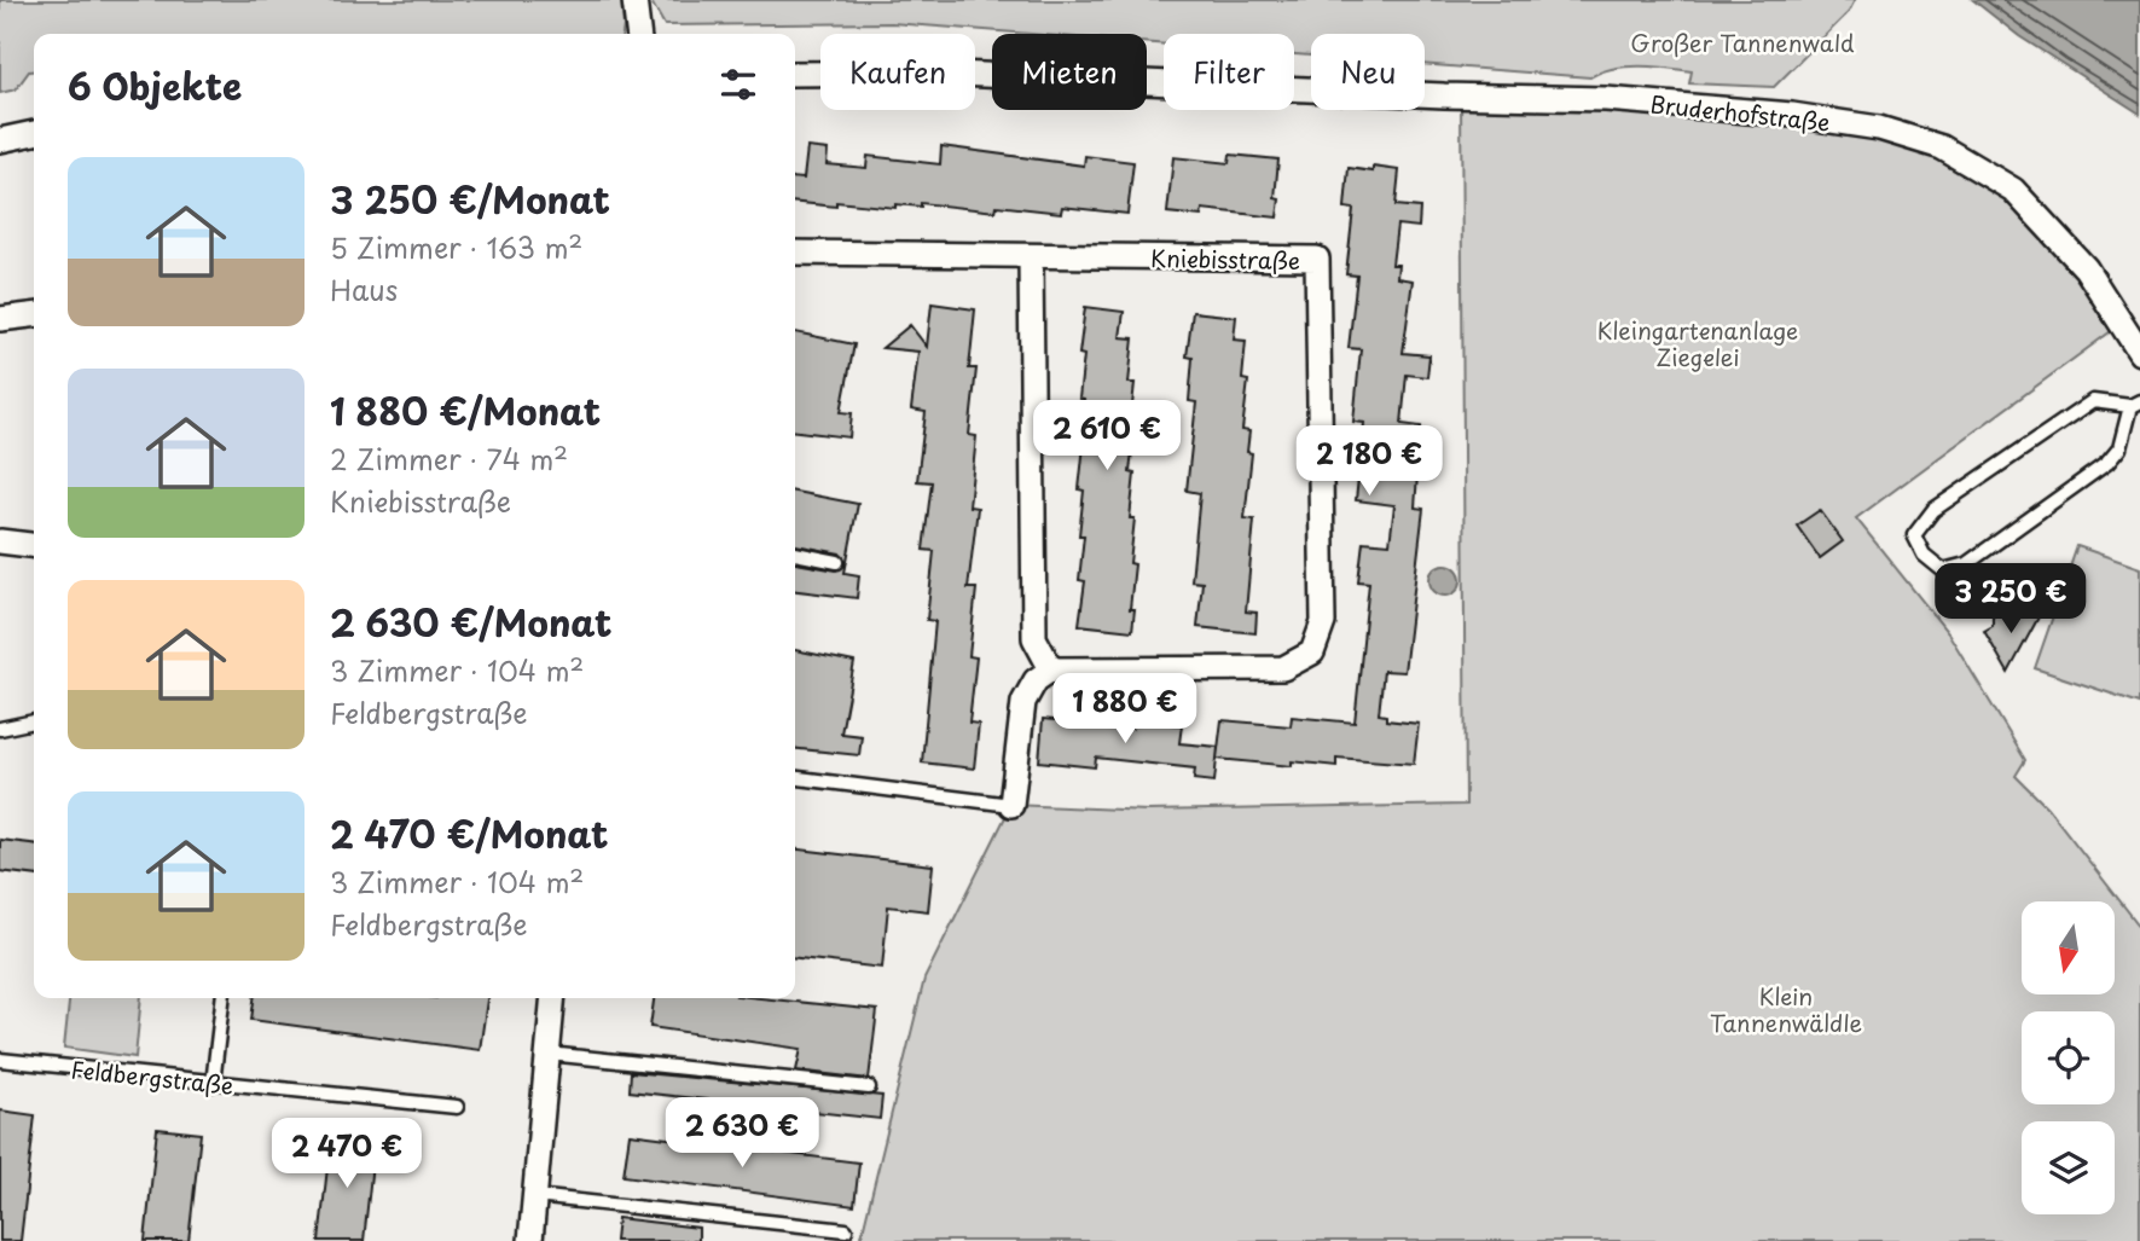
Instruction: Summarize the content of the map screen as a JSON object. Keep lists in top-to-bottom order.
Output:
{
  "streets": {
    "street": ["Bruderhofstraße", "Kniebisstraße"],
    "lane": ["Feldbergstraße"]
  },
  "parks": ["Großer Tannenwald", "Kleingartenanlage Ziegelei", "Klein Tannenwäldle"],
  "north": "bottom",
  "page": {
    "chip": [
      "Kaufen",
      "Mieten",
      "Filter",
      "Neu"
    ],
    "heading": "6 Objekte",
    "list": [
      {
        "name": "3 250 €/Monat",
        "note": "5 Zimmer · 163 m² · Haus"
      },
      {
        "name": "1 880 €/Monat",
        "note": "2 Zimmer · 74 m² · Kniebisstraße"
      },
      {
        "name": "2 630 €/Monat",
        "note": "3 Zimmer · 104 m² · Feldbergstraße"
      },
      {
        "name": "2 470 €/Monat",
        "note": "3 Zimmer · 104 m² · Feldbergstraße"
      }
    ],
    "price": [
      "2 610 €",
      "2 180 €",
      "3 250 €",
      "1 880 €",
      "2 630 €",
      "2 470 €"
    ]
  }
}
